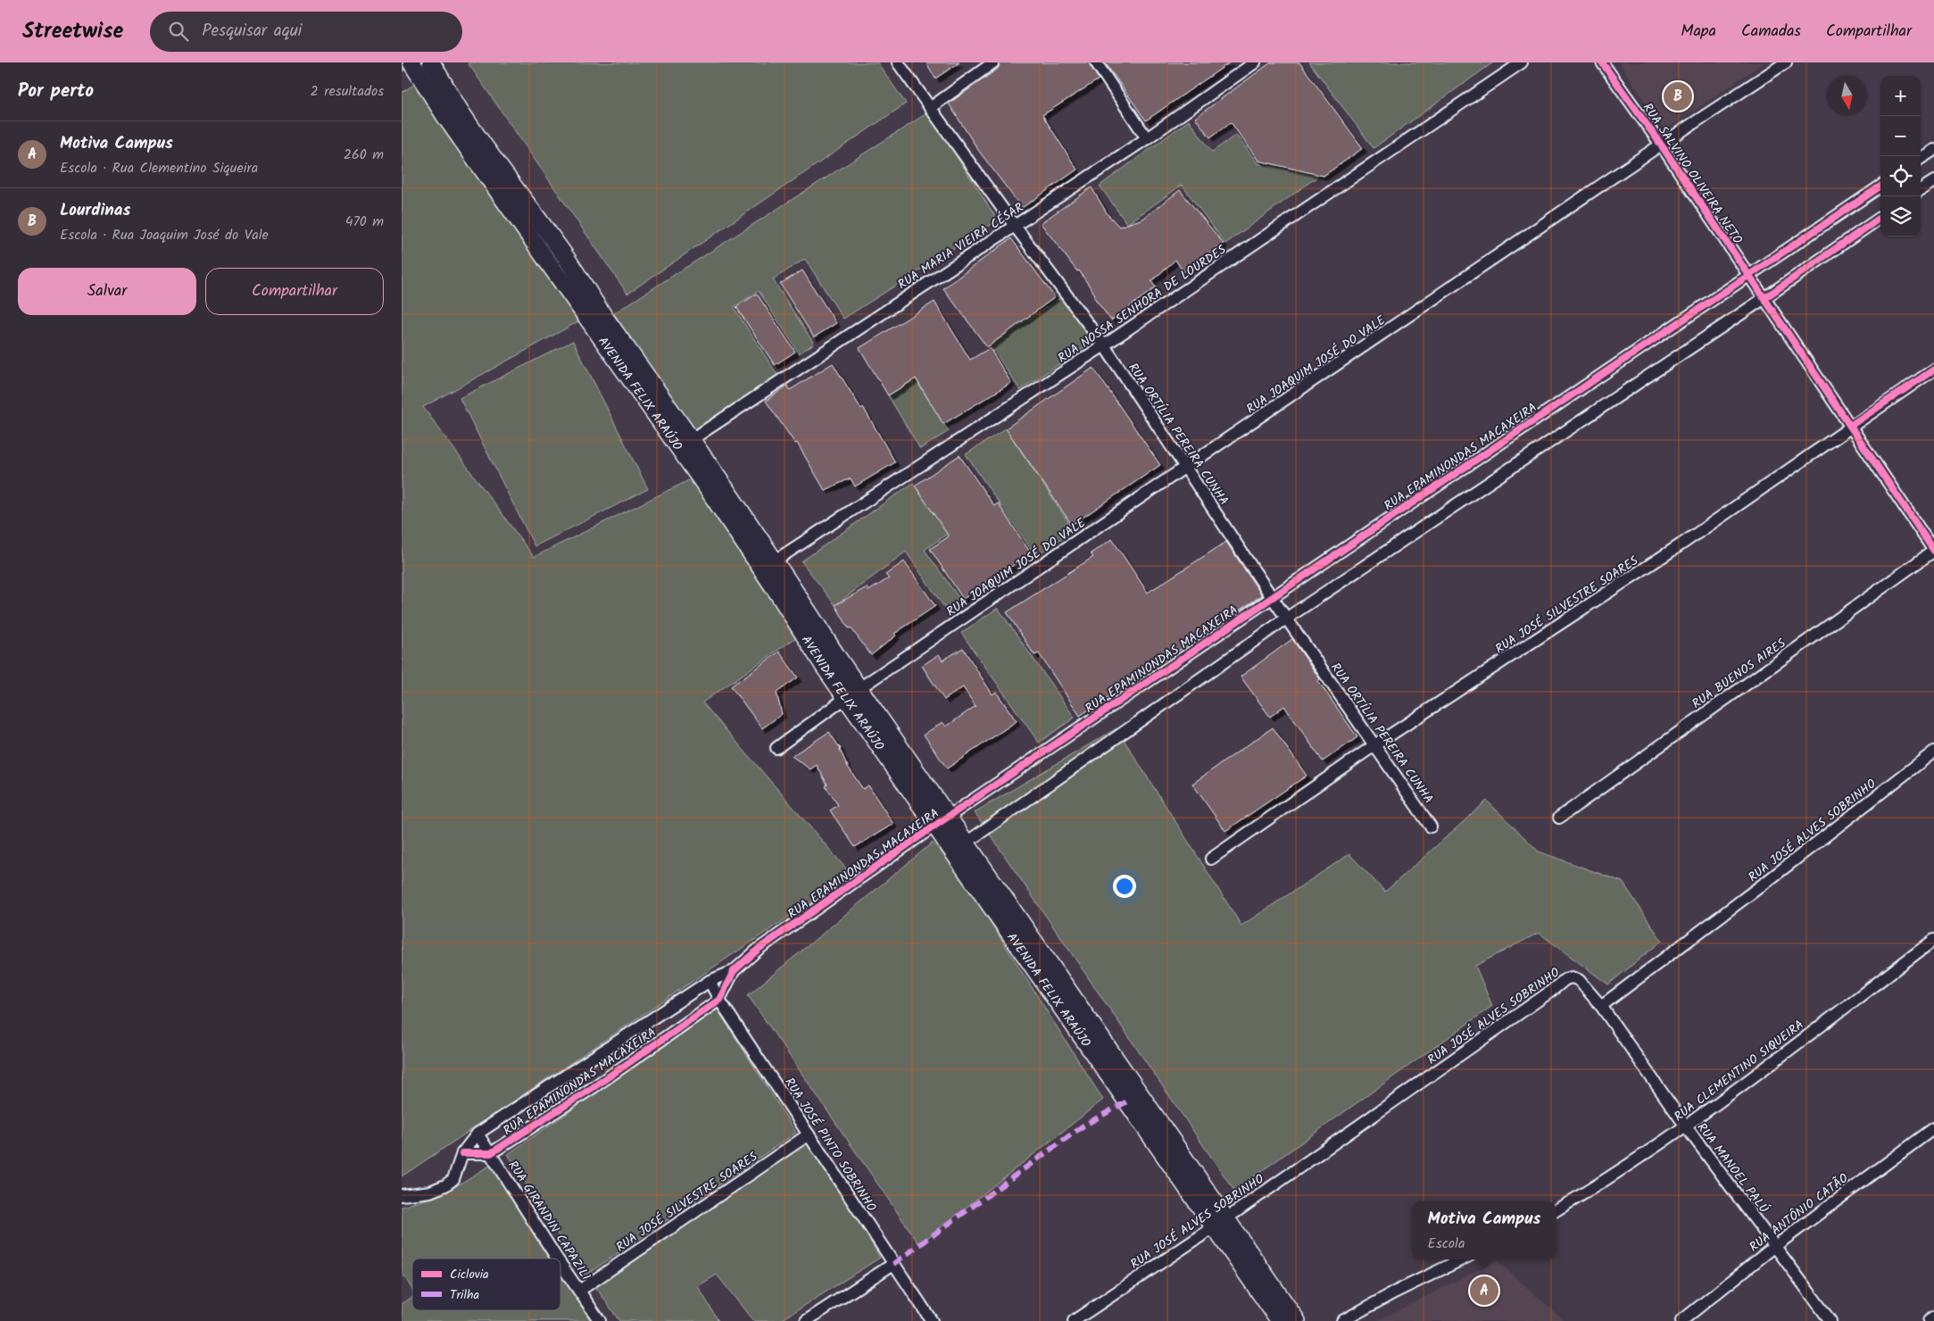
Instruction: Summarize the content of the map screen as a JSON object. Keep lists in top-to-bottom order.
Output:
{
  "streets": {
    "main road": ["AVENIDA FELIX ARAÚJO"],
    "street": [
      "RUA SALVINO OLIVEIRA NETO",
      "RUA MARIA VIEIRA CÉSAR",
      "RUA NOSSA SENHORA DE LOURDES",
      "RUA JOAQUIM JOSÉ DO VALE",
      "RUA ORTÍLIA PEREIRA CUNHA",
      "RUA EPAMINONDAS MACAXEIRA",
      "RUA JOSÉ SILVESTRE SOARES",
      "RUA BUENOS AIRES",
      "RUA JOSÉ ALVES SOBRINHO",
      "RUA CLEMENTINO SIQUEIRA",
      "RUA JOSÉ PINTO SOBRINHO",
      "RUA MANOEL PALÚ",
      "RUA ANTÔNIO CATÃO",
      "RUA GIRANDIN CAPAZILI"
    ]
  },
  "crossings": [
    ["RUA SALVINO OLIVEIRA NETO", "RUA JOAQUIM JOSÉ DO VALE"],
    ["RUA SALVINO OLIVEIRA NETO", "RUA EPAMINONDAS MACAXEIRA"],
    ["RUA SALVINO OLIVEIRA NETO", "RUA JOSÉ SILVESTRE SOARES"],
    ["RUA SALVINO OLIVEIRA NETO", "RUA BUENOS AIRES"],
    ["RUA MARIA VIEIRA CÉSAR", "AVENIDA FELIX ARAÚJO"],
    ["RUA MARIA VIEIRA CÉSAR", "RUA ORTÍLIA PEREIRA CUNHA"],
    ["RUA NOSSA SENHORA DE LOURDES", "AVENIDA FELIX ARAÚJO"],
    ["RUA NOSSA SENHORA DE LOURDES", "RUA ORTÍLIA PEREIRA CUNHA"],
    ["RUA JOAQUIM JOSÉ DO VALE", "AVENIDA FELIX ARAÚJO"],
    ["RUA JOAQUIM JOSÉ DO VALE", "RUA ORTÍLIA PEREIRA CUNHA"],
    ["AVENIDA FELIX ARAÚJO", "RUA EPAMINONDAS MACAXEIRA"],
    ["AVENIDA FELIX ARAÚJO", "RUA JOSÉ ALVES SOBRINHO"],
    ["RUA ORTÍLIA PEREIRA CUNHA", "RUA EPAMINONDAS MACAXEIRA"],
    ["RUA ORTÍLIA PEREIRA CUNHA", "RUA JOSÉ SILVESTRE SOARES"],
    ["RUA EPAMINONDAS MACAXEIRA", "RUA JOSÉ PINTO SOBRINHO"],
    ["RUA EPAMINONDAS MACAXEIRA", "RUA GIRANDIN CAPAZILI"],
    ["RUA JOSÉ SILVESTRE SOARES", "RUA JOSÉ PINTO SOBRINHO"],
    ["RUA JOSÉ SILVESTRE SOARES", "RUA GIRANDIN CAPAZILI"],
    ["RUA JOSÉ ALVES SOBRINHO", "RUA MANOEL PALÚ"],
    ["RUA CLEMENTINO SIQUEIRA", "RUA MANOEL PALÚ"],
    ["RUA MANOEL PALÚ", "RUA ANTÔNIO CATÃO"]
  ],
  "legend": ["Ciclovia", "Trilha"],
  "north": "bottom",
  "page": {
    "header": "Streetwise",
    "search": "Pesquisar aqui",
    "nav": ["Mapa", "Camadas", "Compartilhar"],
    "heading": ["Por perto", "2 resultados"],
    "map_buttons": ["+", "−"],
    "pins": ["B", "A"],
    "list": [
      {
        "mark": "A",
        "name": "Motiva Campus",
        "note": "Escola · Rua Clementino Siqueira",
        "value": "260 m"
      },
      {
        "mark": "B",
        "name": "Lourdinas",
        "note": "Escola · Rua Joaquim José do Vale",
        "value": "470 m"
      }
    ],
    "buttons": ["Salvar", "Compartilhar"],
    "popup": ["Motiva Campus", "Escola"]
  }
}
